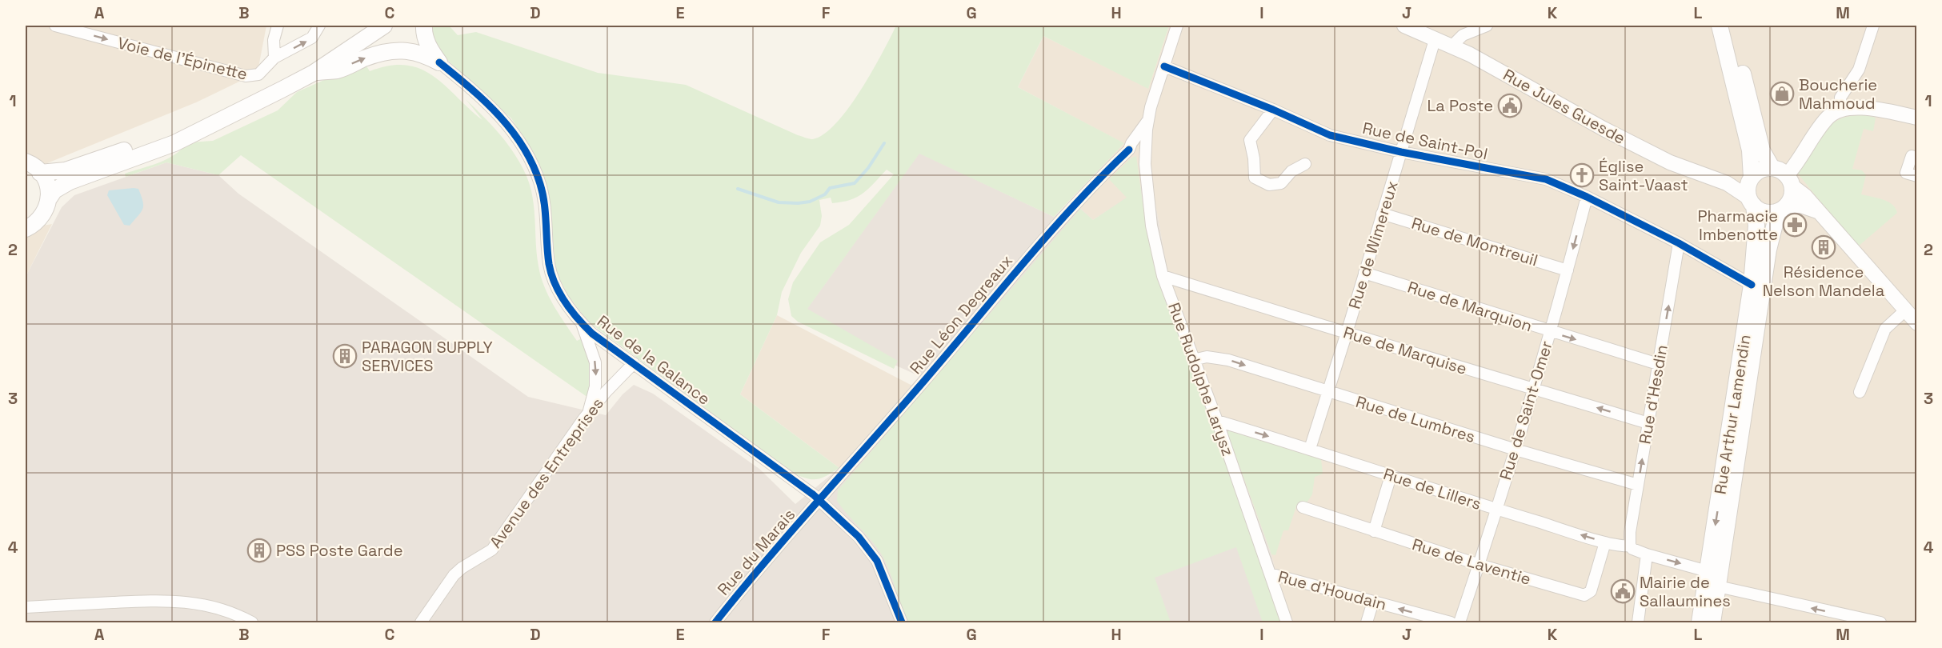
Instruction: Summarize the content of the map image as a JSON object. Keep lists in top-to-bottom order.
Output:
{
  "streets": {
    "main road": ["Rue Arthur Lamendin"],
    "street": [
      "Voie de l'Épinette",
      "Rue Jules Guesde",
      "Rue de Saint-Pol",
      "Rue de Montreuil",
      "Rue de Wimereux",
      "Rue de Marquion",
      "Rue Léon Degreaux",
      "Rue de Marquise",
      "Rue de la Galance",
      "Rue Rudolphe Larysz",
      "Rue d'Hesdin",
      "Rue de Saint-Omer",
      "Rue de Lumbres",
      "Avenue des Entreprises",
      "Rue de Lillers",
      "Rue du Marais",
      "Rue de Laventie",
      "Rue d'Houdain"
    ]
  },
  "crossings": [
    ["Rue Jules Guesde", "Rue de Wimereux"],
    ["Rue Jules Guesde", "Rue Arthur Lamendin"],
    ["Rue de Saint-Pol", "Rue de Wimereux"],
    ["Rue de Saint-Pol", "Rue Léon Degreaux"],
    ["Rue de Saint-Pol", "Rue d'Hesdin"],
    ["Rue de Saint-Pol", "Rue de Saint-Omer"],
    ["Rue de Saint-Pol", "Rue Arthur Lamendin"],
    ["Rue de Montreuil", "Rue de Wimereux"],
    ["Rue de Montreuil", "Rue de Saint-Omer"],
    ["Rue de Wimereux", "Rue de Marquion"],
    ["Rue de Wimereux", "Rue de Marquise"],
    ["Rue de Wimereux", "Rue de Lumbres"],
    ["Rue de Wimereux", "Rue de Lillers"],
    ["Rue de Marquion", "Rue d'Hesdin"],
    ["Rue de Marquion", "Rue de Saint-Omer"],
    ["Rue Léon Degreaux", "Rue de la Galance"],
    ["Rue Léon Degreaux", "Rue Rudolphe Larysz"],
    ["Rue Léon Degreaux", "Rue du Marais"],
    ["Rue de Marquise", "Rue Rudolphe Larysz"],
    ["Rue de Marquise", "Rue d'Hesdin"],
    ["Rue de Marquise", "Rue de Saint-Omer"],
    ["Rue de la Galance", "Avenue des Entreprises"],
    ["Rue de la Galance", "Rue du Marais"],
    ["Rue Rudolphe Larysz", "Rue de Lumbres"],
    ["Rue Rudolphe Larysz", "Rue de Lillers"],
    ["Rue Rudolphe Larysz", "Rue d'Houdain"],
    ["Rue d'Hesdin", "Rue de Lumbres"],
    ["Rue d'Hesdin", "Rue de Lillers"],
    ["Rue de Saint-Omer", "Rue de Lumbres"],
    ["Rue de Saint-Omer", "Rue de Lillers"],
    ["Rue de Saint-Omer", "Rue de Laventie"],
    ["Rue Arthur Lamendin", "Rue de Lillers"],
    ["Rue de Lillers", "Rue de Laventie"]
  ],
  "one_way": [
    "Voie de l'Épinette",
    "Rue de Marquion",
    "Rue d'Hesdin",
    "Rue d'Houdain"
  ],
  "places": {
    "shop": ["Boucherie Mahmoud"],
    "public building": ["La Poste", "Mairie de Sallaumines"],
    "church": ["Église Saint-Vaast"],
    "pharmacy": ["Pharmacie Imbenotte"],
    "building": ["Résidence Nelson Mandela", "PARAGON SUPPLY SERVICES", "PSS Poste Garde"]
  },
  "grid": {
    "columns": [
      "A",
      "B",
      "C",
      "D",
      "E",
      "F",
      "G",
      "H",
      "I",
      "J",
      "K",
      "L",
      "M"
    ],
    "rows": [
      "1",
      "2",
      "3",
      "4"
    ]
  }
}
